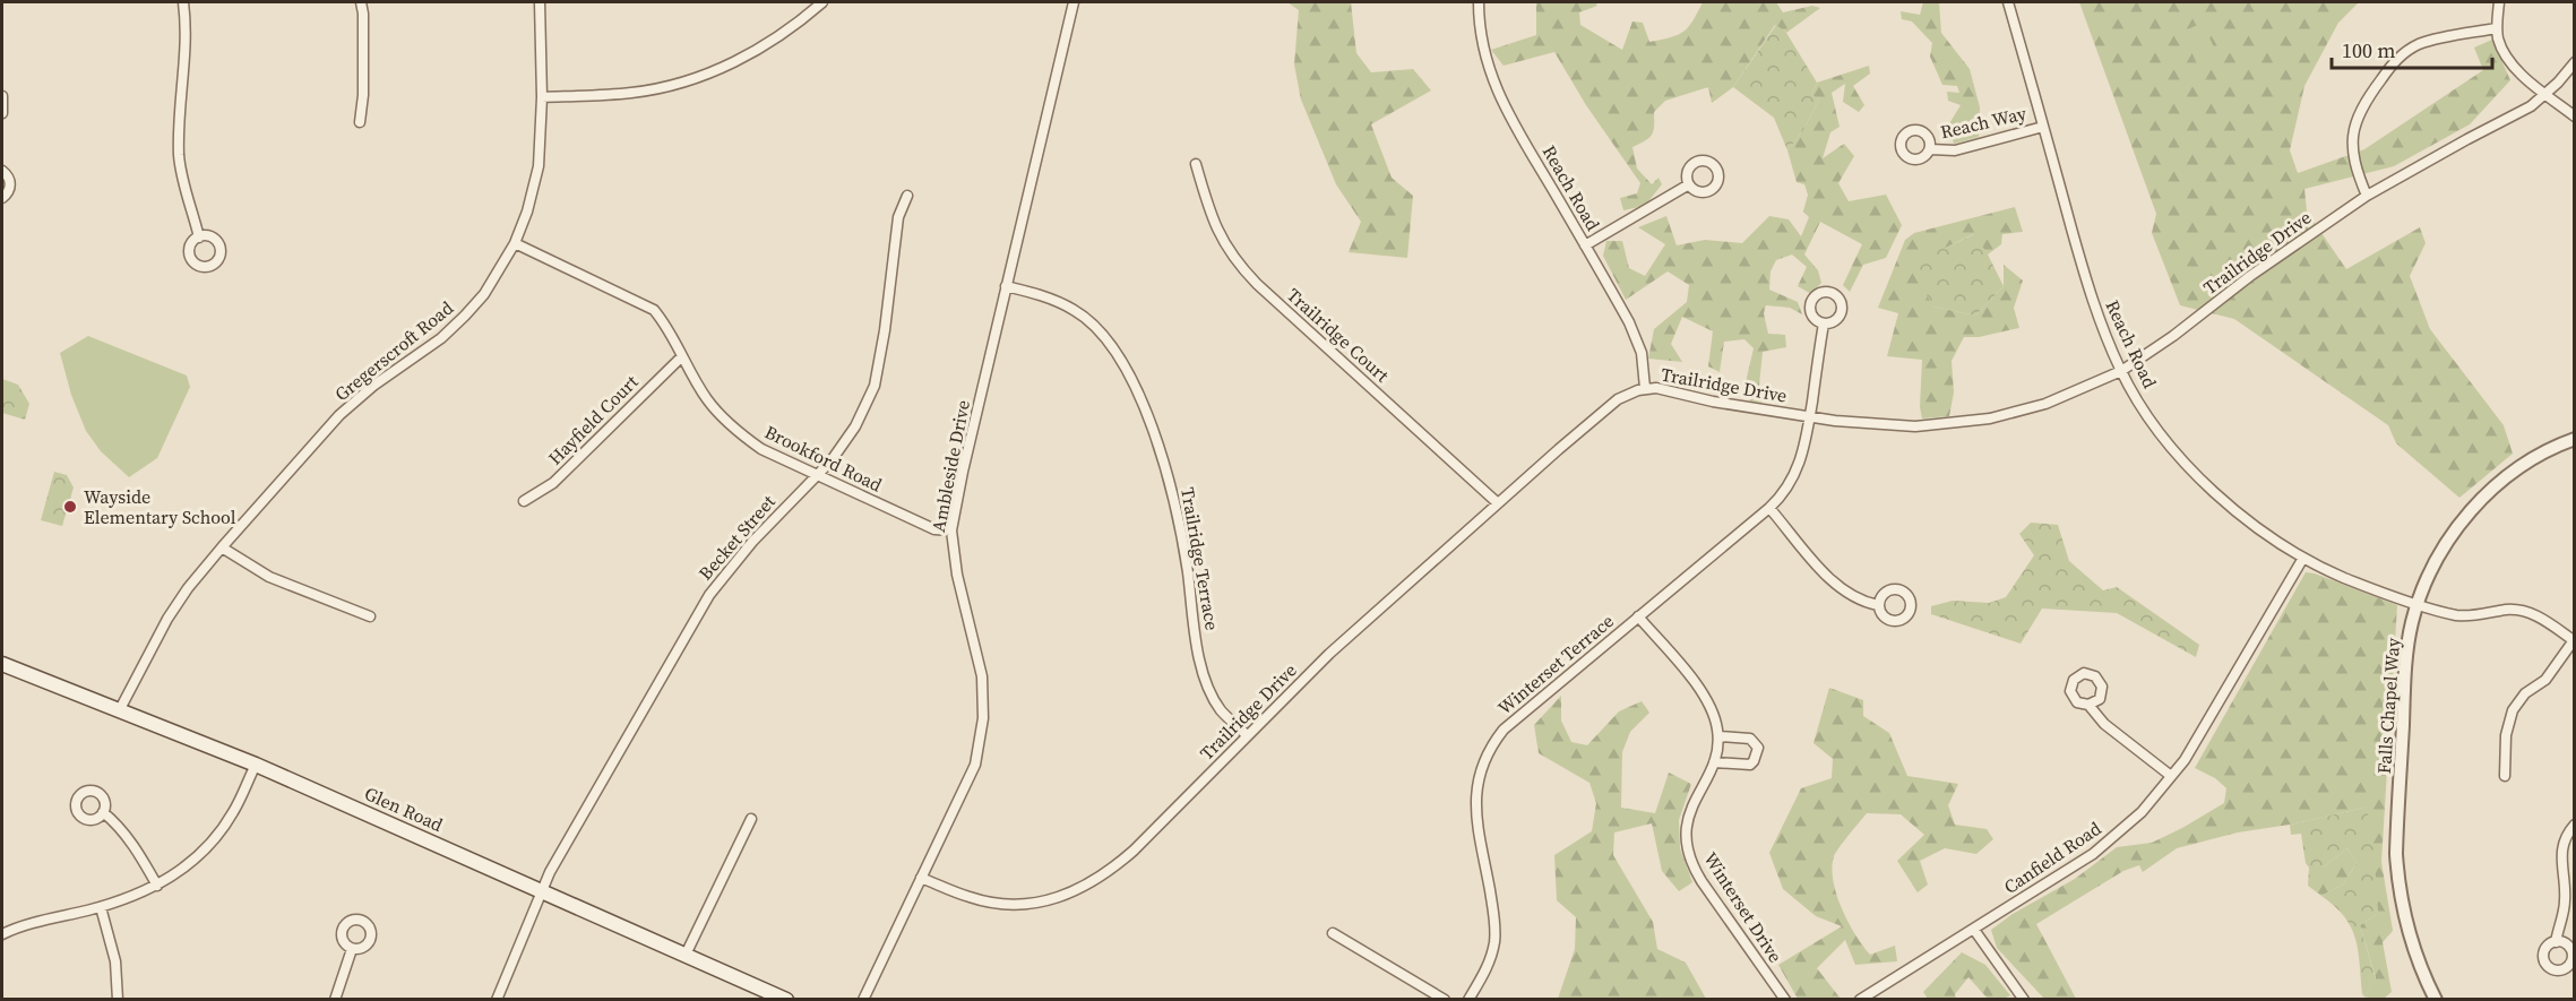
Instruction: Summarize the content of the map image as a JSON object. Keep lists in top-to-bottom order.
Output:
{
  "streets": {
    "main road": ["Glen Road"],
    "street": [
      "Reach Way",
      "Reach Road",
      "Trailridge Drive",
      "Trailridge Court",
      "Gregerscroft Road",
      "Hayfield Court",
      "Brookford Road",
      "Ambleside Drive",
      "Becket Street",
      "Trailridge Terrace",
      "Winterset Terrace",
      "Falls Chapel Way",
      "Canfield Road",
      "Winterset Drive"
    ]
  },
  "crossings": [
    ["Reach Way", "Reach Road"],
    ["Reach Road", "Trailridge Drive"],
    ["Reach Road", "Falls Chapel Way"],
    ["Reach Road", "Canfield Road"],
    ["Trailridge Drive", "Trailridge Court"],
    ["Trailridge Drive", "Ambleside Drive"],
    ["Trailridge Drive", "Trailridge Terrace"],
    ["Trailridge Drive", "Winterset Terrace"],
    ["Gregerscroft Road", "Brookford Road"],
    ["Gregerscroft Road", "Glen Road"],
    ["Hayfield Court", "Brookford Road"],
    ["Brookford Road", "Ambleside Drive"],
    ["Brookford Road", "Becket Street"],
    ["Ambleside Drive", "Trailridge Terrace"],
    ["Becket Street", "Glen Road"],
    ["Winterset Terrace", "Winterset Drive"]
  ],
  "places": ["Wayside Elementary School"],
  "scale_bar": "100 m"
}
